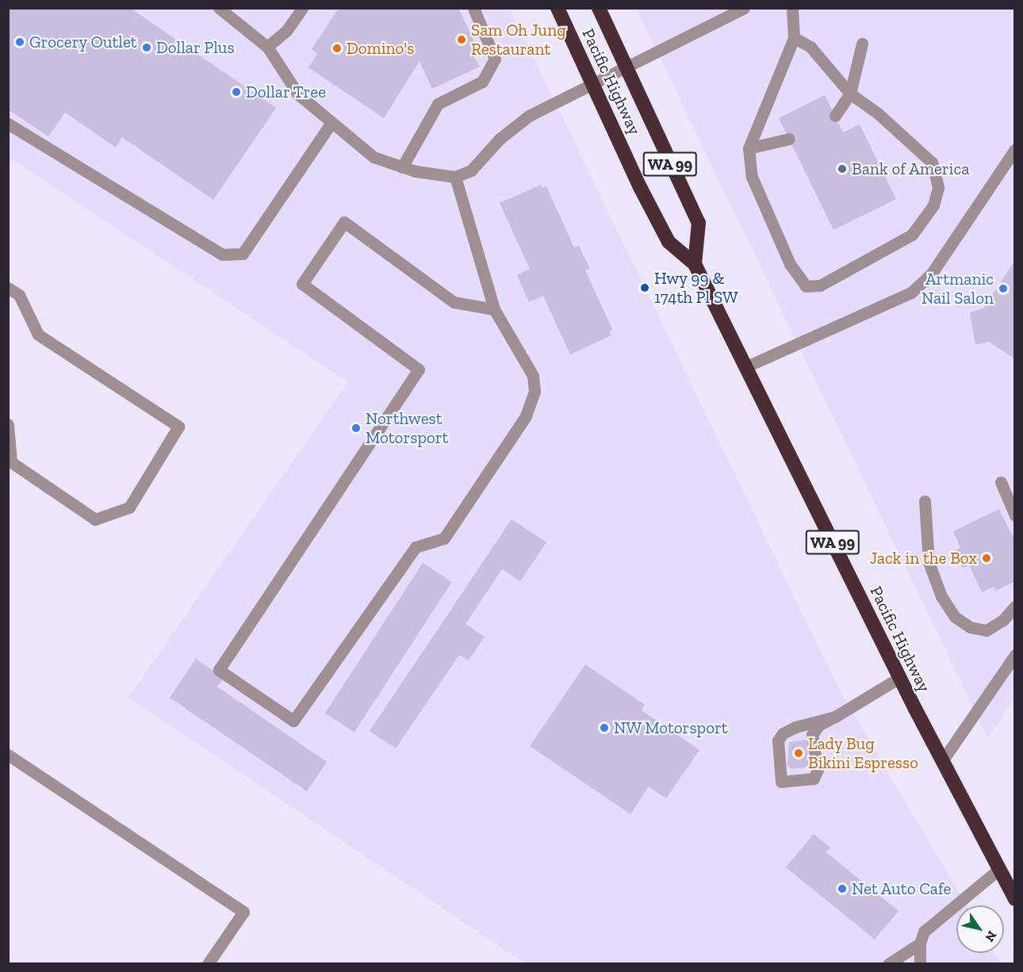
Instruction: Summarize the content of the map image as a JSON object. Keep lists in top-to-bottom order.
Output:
{
  "streets": {
    "highway": ["Pacific Highway", "WA 99"]
  },
  "places": [
    "Sam Oh Jung Restaurant",
    "Grocery Outlet",
    "Dollar Plus",
    "Domino's",
    "Dollar Tree",
    "Bank of America",
    "Hwy 99 & 174th Pl SW",
    "Artmanic Nail Salon",
    "Northwest Motorsport",
    "Jack in the Box",
    "NW Motorsport",
    "Lady Bug Bikini Espresso",
    "Net Auto Cafe"
  ],
  "north": "bottom right"
}
